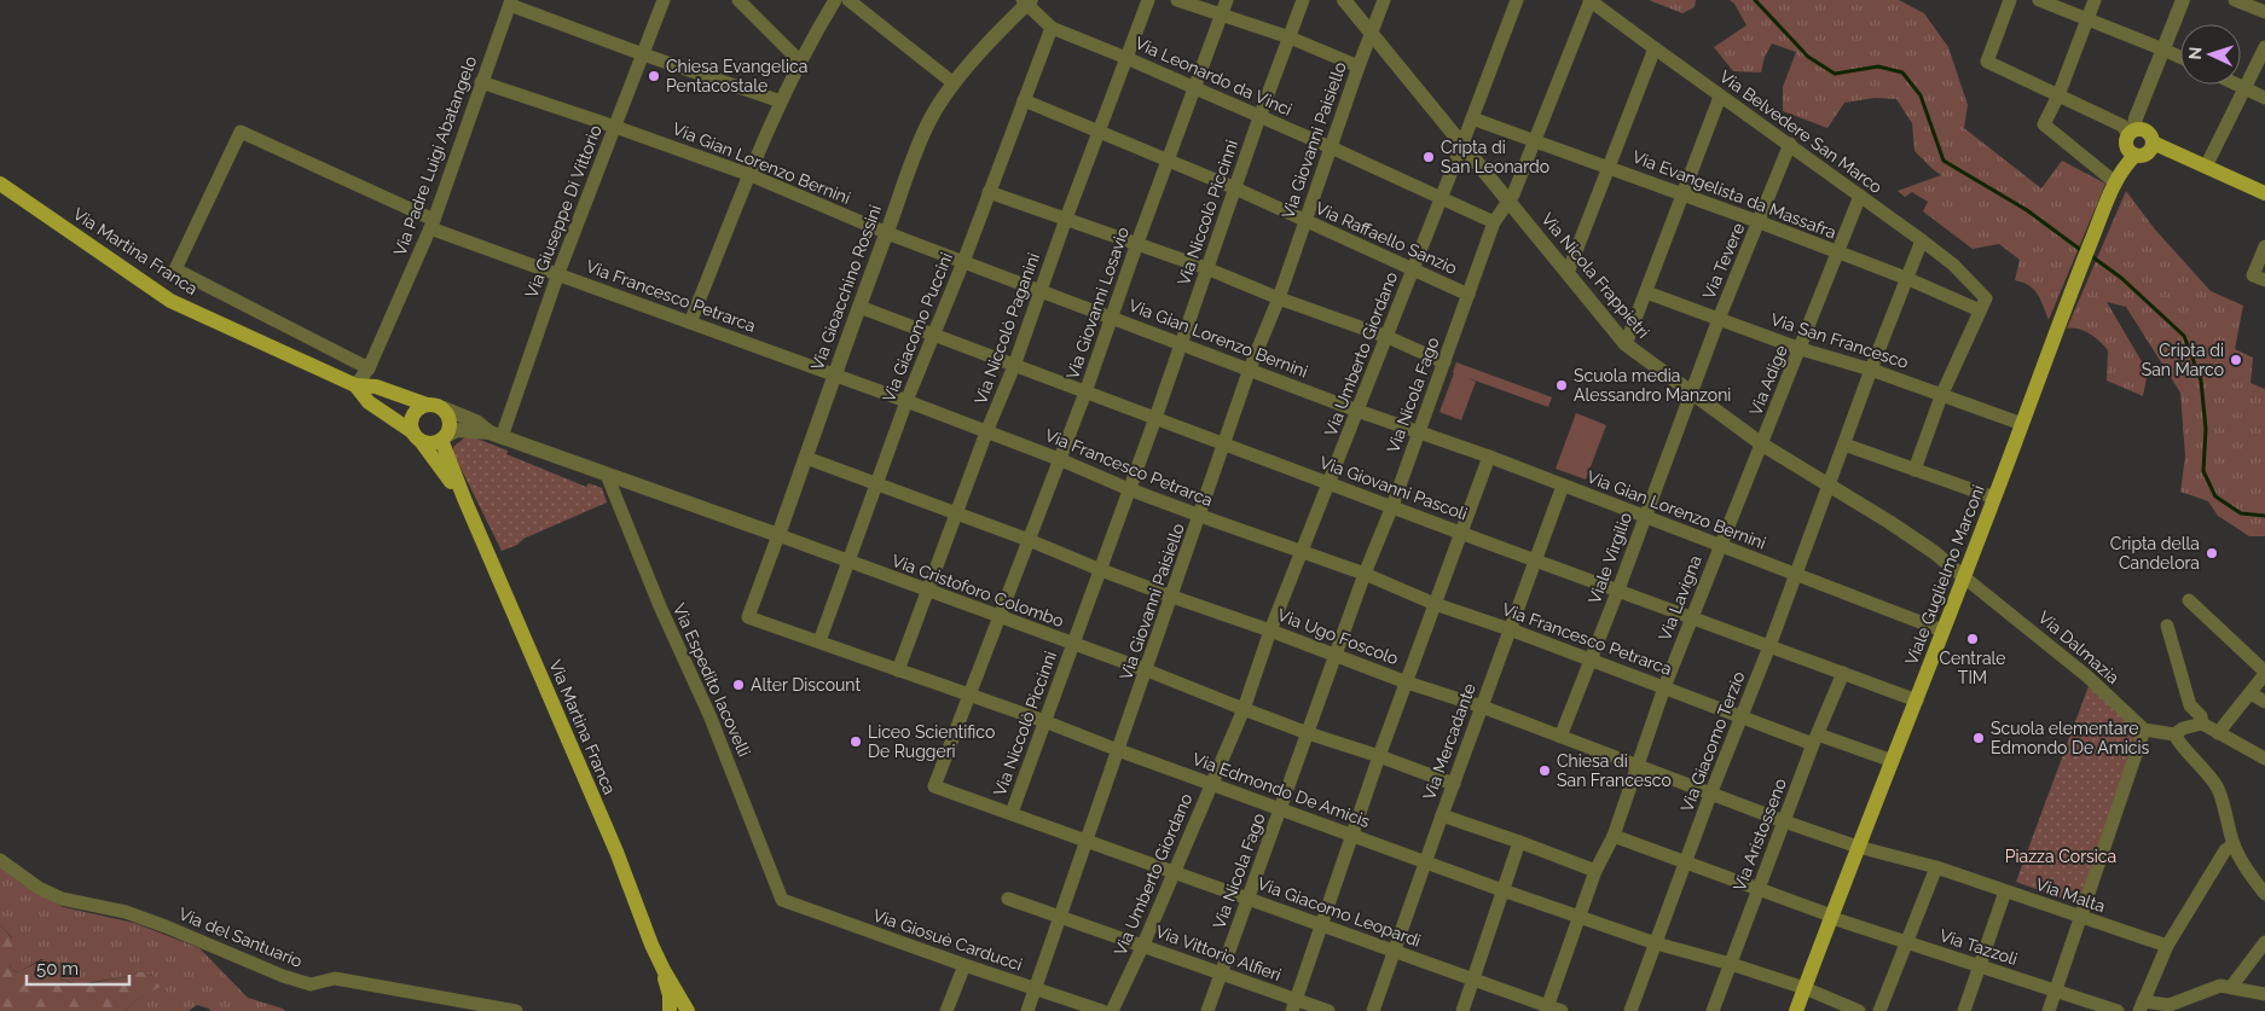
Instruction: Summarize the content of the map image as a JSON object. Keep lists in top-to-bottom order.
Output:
{
  "streets": {
    "main road": ["Via Martina Franca", "Viale Guglielmo Marconi"],
    "street": [
      "Via Leonardo da Vinci",
      "Via Belvedere San Marco",
      "Via Giovanni Paisiello",
      "Via Padre Luigi Abatangelo",
      "Via Gian Lorenzo Bernini",
      "Via Evangelista da Massafra",
      "Via Giuseppe Di Vittorio",
      "Via Niccolò Piccinni",
      "Via Raffaello Sanzio",
      "Via Tevere",
      "Via Nicola Frappietri",
      "Via Gioacchino Rossini",
      "Via Francesco Petrarca",
      "Via Giovanni Losavio",
      "Via Giacomo Puccini",
      "Via Niccolò Paganini",
      "Via San Francesco",
      "Via Umberto Giordano",
      "Via Adige",
      "Via Nicola Fago",
      "Via Giovanni Pascoli",
      "Viale Virgilio",
      "Via Cristoforo Colombo",
      "Via Lavigna",
      "Via Ugo Foscolo",
      "Via Dalmazia",
      "Via Espedito Iacovelli",
      "Via Mercadante",
      "Via Giacomo Terzio",
      "Via Edmondo De Amicis",
      "Via Aristosseno",
      "Via Malta",
      "Via Giacomo Leopardi",
      "Via del Santuario",
      "Via Giosuè Carducci",
      "Via Tazzoli",
      "Via Vittorio Alfieri"
    ]
  },
  "crossings": [
    ["Via Leonardo da Vinci", "Via Giovanni Paisiello"],
    ["Via Leonardo da Vinci", "Via Niccolò Piccinni"],
    ["Via Leonardo da Vinci", "Via Gioacchino Rossini"],
    ["Via Leonardo da Vinci", "Via Giovanni Losavio"],
    ["Via Leonardo da Vinci", "Via Giacomo Puccini"],
    ["Via Leonardo da Vinci", "Via Niccolò Paganini"],
    ["Via Leonardo da Vinci", "Via Umberto Giordano"],
    ["Via Leonardo da Vinci", "Via Nicola Fago"],
    ["Via Belvedere San Marco", "Via Evangelista da Massafra"],
    ["Via Belvedere San Marco", "Via Tevere"],
    ["Via Belvedere San Marco", "Via Adige"],
    ["Via Belvedere San Marco", "Via Nicola Fago"],
    ["Via Belvedere San Marco", "Via Giacomo Terzio"],
    ["Via Giovanni Paisiello", "Via Gian Lorenzo Bernini"],
    ["Via Giovanni Paisiello", "Via Raffaello Sanzio"],
    ["Via Giovanni Paisiello", "Via Nicola Frappietri"],
    ["Via Giovanni Paisiello", "Via Francesco Petrarca"],
    ["Via Giovanni Paisiello", "Via Giovanni Pascoli"],
    ["Via Giovanni Paisiello", "Via Cristoforo Colombo"],
    ["Via Giovanni Paisiello", "Via Ugo Foscolo"],
    ["Via Giovanni Paisiello", "Via Edmondo De Amicis"],
    ["Via Giovanni Paisiello", "Via Giacomo Leopardi"],
    ["Via Giovanni Paisiello", "Via Giosuè Carducci"],
    ["Via Giovanni Paisiello", "Via Vittorio Alfieri"],
    ["Via Padre Luigi Abatangelo", "Via Gian Lorenzo Bernini"],
    ["Via Padre Luigi Abatangelo", "Via Martina Franca"],
    ["Via Padre Luigi Abatangelo", "Via Francesco Petrarca"],
    ["Via Gian Lorenzo Bernini", "Via Giuseppe Di Vittorio"],
    ["Via Gian Lorenzo Bernini", "Via Niccolò Piccinni"],
    ["Via Gian Lorenzo Bernini", "Via Gioacchino Rossini"],
    ["Via Gian Lorenzo Bernini", "Via Giovanni Losavio"],
    ["Via Gian Lorenzo Bernini", "Via Giacomo Puccini"],
    ["Via Gian Lorenzo Bernini", "Via Niccolò Paganini"],
    ["Via Gian Lorenzo Bernini", "Via Umberto Giordano"],
    ["Via Gian Lorenzo Bernini", "Via Nicola Fago"],
    ["Via Gian Lorenzo Bernini", "Viale Virgilio"],
    ["Via Gian Lorenzo Bernini", "Viale Guglielmo Marconi"],
    ["Via Gian Lorenzo Bernini", "Via Lavigna"],
    ["Via Gian Lorenzo Bernini", "Via Mercadante"],
    ["Via Gian Lorenzo Bernini", "Via Giacomo Terzio"],
    ["Via Evangelista da Massafra", "Via Tevere"],
    ["Via Evangelista da Massafra", "Via Umberto Giordano"],
    ["Via Evangelista da Massafra", "Via Adige"],
    ["Via Evangelista da Massafra", "Via Nicola Fago"],
    ["Via Evangelista da Massafra", "Via Giacomo Terzio"],
    ["Via Giuseppe Di Vittorio", "Via Francesco Petrarca"],
    ["Via Giuseppe Di Vittorio", "Via Cristoforo Colombo"],
    ["Via Niccolò Piccinni", "Via Raffaello Sanzio"],
    ["Via Niccolò Piccinni", "Via Francesco Petrarca"],
    ["Via Niccolò Piccinni", "Via Giovanni Pascoli"],
    ["Via Niccolò Piccinni", "Via Cristoforo Colombo"],
    ["Via Niccolò Piccinni", "Via Ugo Foscolo"],
    ["Via Niccolò Piccinni", "Via Edmondo De Amicis"],
    ["Via Niccolò Piccinni", "Via Giacomo Leopardi"],
    ["Via Raffaello Sanzio", "Via Giovanni Losavio"],
    ["Via Raffaello Sanzio", "Via Giacomo Puccini"],
    ["Via Raffaello Sanzio", "Via Niccolò Paganini"],
    ["Via Raffaello Sanzio", "Via Umberto Giordano"],
    ["Via Raffaello Sanzio", "Via Nicola Fago"],
    ["Via Martina Franca", "Via Cristoforo Colombo"],
    ["Via Tevere", "Via Nicola Frappietri"],
    ["Via Tevere", "Via San Francesco"],
    ["Via Tevere", "Viale Virgilio"],
    ["Via Nicola Frappietri", "Via Umberto Giordano"],
    ["Via Nicola Frappietri", "Via Adige"],
    ["Via Nicola Frappietri", "Via Nicola Fago"],
    ["Via Nicola Frappietri", "Viale Virgilio"],
    ["Via Nicola Frappietri", "Viale Guglielmo Marconi"],
    ["Via Nicola Frappietri", "Via Lavigna"],
    ["Via Nicola Frappietri", "Via Dalmazia"],
    ["Via Nicola Frappietri", "Via Giacomo Terzio"],
    ["Via Gioacchino Rossini", "Via Francesco Petrarca"],
    ["Via Gioacchino Rossini", "Via Giovanni Pascoli"],
    ["Via Gioacchino Rossini", "Via Cristoforo Colombo"],
    ["Via Gioacchino Rossini", "Via Ugo Foscolo"],
    ["Via Gioacchino Rossini", "Via Edmondo De Amicis"],
    ["Via Francesco Petrarca", "Via Giovanni Losavio"],
    ["Via Francesco Petrarca", "Via Giacomo Puccini"],
    ["Via Francesco Petrarca", "Via Niccolò Paganini"],
    ["Via Francesco Petrarca", "Via Umberto Giordano"],
    ["Via Francesco Petrarca", "Via Nicola Fago"],
    ["Via Francesco Petrarca", "Viale Virgilio"],
    ["Via Francesco Petrarca", "Viale Guglielmo Marconi"],
    ["Via Francesco Petrarca", "Via Lavigna"],
    ["Via Francesco Petrarca", "Via Mercadante"],
    ["Via Francesco Petrarca", "Via Giacomo Terzio"],
    ["Via Francesco Petrarca", "Via Aristosseno"],
    ["Via Giovanni Losavio", "Via Giovanni Pascoli"],
    ["Via Giovanni Losavio", "Via Cristoforo Colombo"],
    ["Via Giovanni Losavio", "Via Ugo Foscolo"],
    ["Via Giovanni Losavio", "Via Edmondo De Amicis"],
    ["Via Giovanni Losavio", "Via Giacomo Leopardi"],
    ["Via Giacomo Puccini", "Via Giovanni Pascoli"],
    ["Via Giacomo Puccini", "Via Cristoforo Colombo"],
    ["Via Giacomo Puccini", "Via Ugo Foscolo"],
    ["Via Giacomo Puccini", "Via Edmondo De Amicis"],
    ["Via Niccolò Paganini", "Via Giovanni Pascoli"],
    ["Via Niccolò Paganini", "Via Cristoforo Colombo"],
    ["Via Niccolò Paganini", "Via Ugo Foscolo"],
    ["Via Niccolò Paganini", "Via Edmondo De Amicis"],
    ["Via San Francesco", "Via Adige"],
    ["Via San Francesco", "Viale Guglielmo Marconi"],
    ["Via San Francesco", "Via Giacomo Terzio"],
    ["Via Umberto Giordano", "Via Giovanni Pascoli"],
    ["Via Umberto Giordano", "Via Cristoforo Colombo"],
    ["Via Umberto Giordano", "Via Ugo Foscolo"],
    ["Via Umberto Giordano", "Via Edmondo De Amicis"],
    ["Via Umberto Giordano", "Via Giacomo Leopardi"],
    ["Via Umberto Giordano", "Via Vittorio Alfieri"],
    ["Via Adige", "Via Lavigna"],
    ["Via Nicola Fago", "Via Giovanni Pascoli"],
    ["Via Nicola Fago", "Via Cristoforo Colombo"],
    ["Via Nicola Fago", "Via Ugo Foscolo"],
    ["Via Nicola Fago", "Via Edmondo De Amicis"],
    ["Via Nicola Fago", "Via Giacomo Leopardi"],
    ["Via Nicola Fago", "Via Vittorio Alfieri"],
    ["Via Giovanni Pascoli", "Viale Virgilio"],
    ["Via Giovanni Pascoli", "Viale Guglielmo Marconi"],
    ["Via Giovanni Pascoli", "Via Lavigna"],
    ["Via Giovanni Pascoli", "Via Mercadante"],
    ["Via Giovanni Pascoli", "Via Giacomo Terzio"],
    ["Via Giovanni Pascoli", "Via Aristosseno"],
    ["Viale Virgilio", "Via Ugo Foscolo"],
    ["Viale Guglielmo Marconi", "Via Ugo Foscolo"],
    ["Viale Guglielmo Marconi", "Via Dalmazia"],
    ["Viale Guglielmo Marconi", "Via Edmondo De Amicis"],
    ["Viale Guglielmo Marconi", "Via Malta"],
    ["Viale Guglielmo Marconi", "Via Tazzoli"],
    ["Via Cristoforo Colombo", "Via Espedito Iacovelli"],
    ["Via Cristoforo Colombo", "Via Mercadante"],
    ["Via Lavigna", "Via Ugo Foscolo"],
    ["Via Lavigna", "Via Edmondo De Amicis"],
    ["Via Lavigna", "Via Giacomo Leopardi"],
    ["Via Lavigna", "Via Tazzoli"],
    ["Via Ugo Foscolo", "Via Mercadante"],
    ["Via Ugo Foscolo", "Via Giacomo Terzio"],
    ["Via Ugo Foscolo", "Via Aristosseno"],
    ["Via Ugo Foscolo", "Via Malta"],
    ["Via Espedito Iacovelli", "Via Giosuè Carducci"],
    ["Via Mercadante", "Via Edmondo De Amicis"],
    ["Via Mercadante", "Via Giacomo Leopardi"],
    ["Via Giacomo Terzio", "Via Edmondo De Amicis"],
    ["Via Giacomo Terzio", "Via Tazzoli"],
    ["Via Edmondo De Amicis", "Via Aristosseno"],
    ["Via Aristosseno", "Via Tazzoli"]
  ],
  "parks": ["Piazza Corsica"],
  "places": [
    "Chiesa Evangelica Pentacostale",
    "Cripta di San Leonardo",
    "Cripta di San Marco",
    "Scuola media Alessandro Manzoni",
    "Cripta della Candelora",
    "Centrale TIM",
    "Alter Discount",
    "Scuola elementare Edmondo De Amicis",
    "Liceo Scientifico De Ruggeri",
    "Chiesa di San Francesco"
  ],
  "scale_bar": "50 m",
  "north": "left"
}
